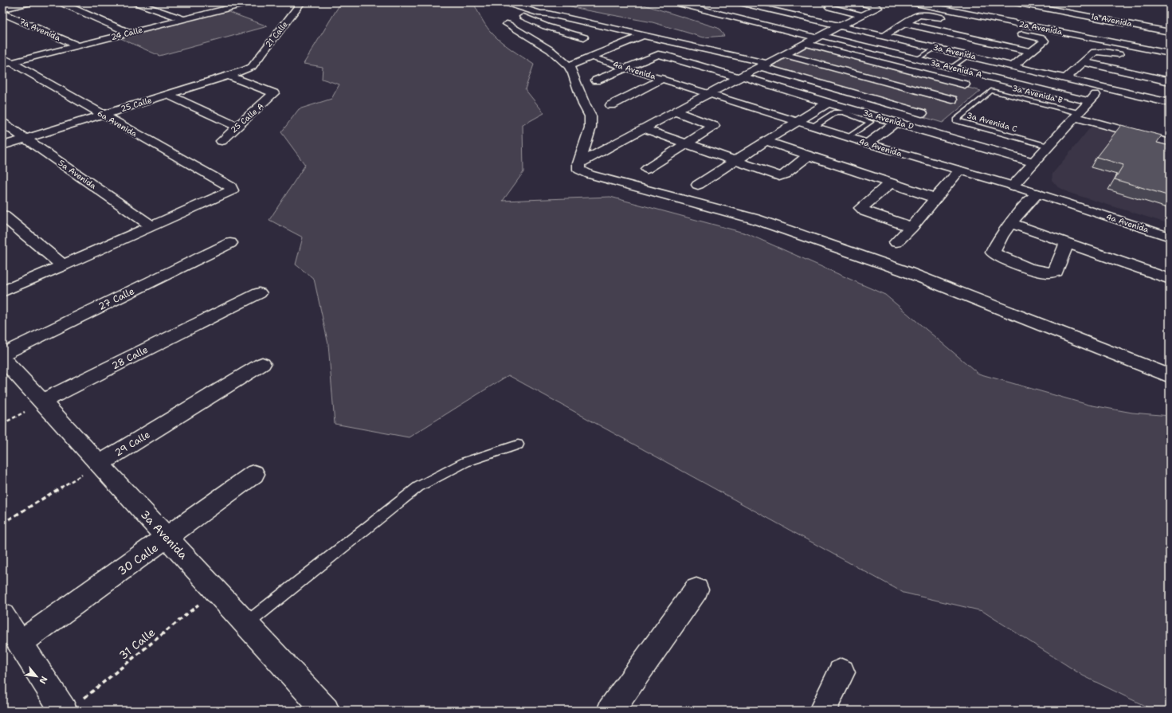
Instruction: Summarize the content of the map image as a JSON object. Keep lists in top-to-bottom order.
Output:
{
  "streets": {
    "street": [
      "1a Avenida",
      "2a Avenida",
      "7a Avenida",
      "24 Calle",
      "21 Calle",
      "3a Avenida",
      "3a Avenida A",
      "4a Avenida",
      "25 Calle",
      "25 Calle A",
      "3a Avenida D",
      "6a Avenida",
      "5a Avenida",
      "27 Calle",
      "28 Calle",
      "29 Calle",
      "30 Calle"
    ],
    "lane": ["3a Avenida B", "3a Avenida C"],
    "path": ["31 Calle"]
  },
  "crossings": [
    ["7a Avenida", "24 Calle"],
    ["24 Calle", "6a Avenida"],
    ["21 Calle", "25 Calle"],
    ["3a Avenida", "28 Calle"],
    ["3a Avenida", "29 Calle"],
    ["3a Avenida", "30 Calle"],
    ["3a Avenida", "31 Calle"],
    ["4a Avenida", "3a Avenida D"],
    ["3a Avenida B", "3a Avenida C"],
    ["25 Calle", "25 Calle A"],
    ["25 Calle", "6a Avenida"],
    ["25 Calle", "5a Avenida"],
    ["6a Avenida", "5a Avenida"]
  ],
  "north": "bottom right"
}
